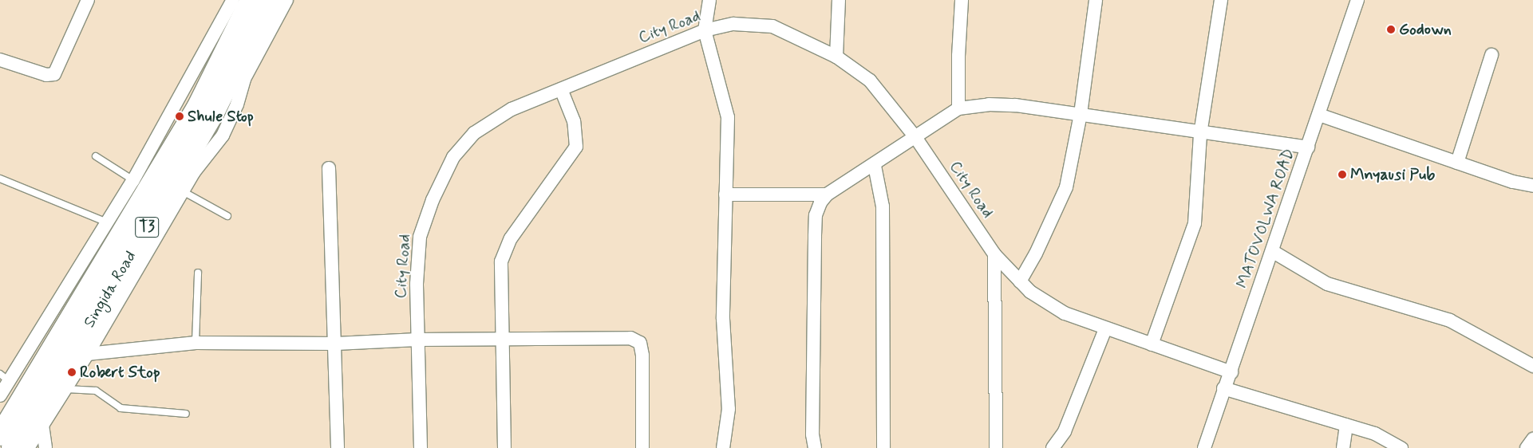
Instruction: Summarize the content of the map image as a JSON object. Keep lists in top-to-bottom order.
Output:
{
  "streets": {
    "highway": ["T3", "Singida Road"],
    "street": ["City Road", "MATOVOLWA ROAD"]
  },
  "crossings": [
    ["City Road", "MATOVOLWA ROAD"]
  ],
  "places": [
    "Godown",
    "Shule Stop",
    "Mnyausi Pub",
    "Robert Stop"
  ]
}
